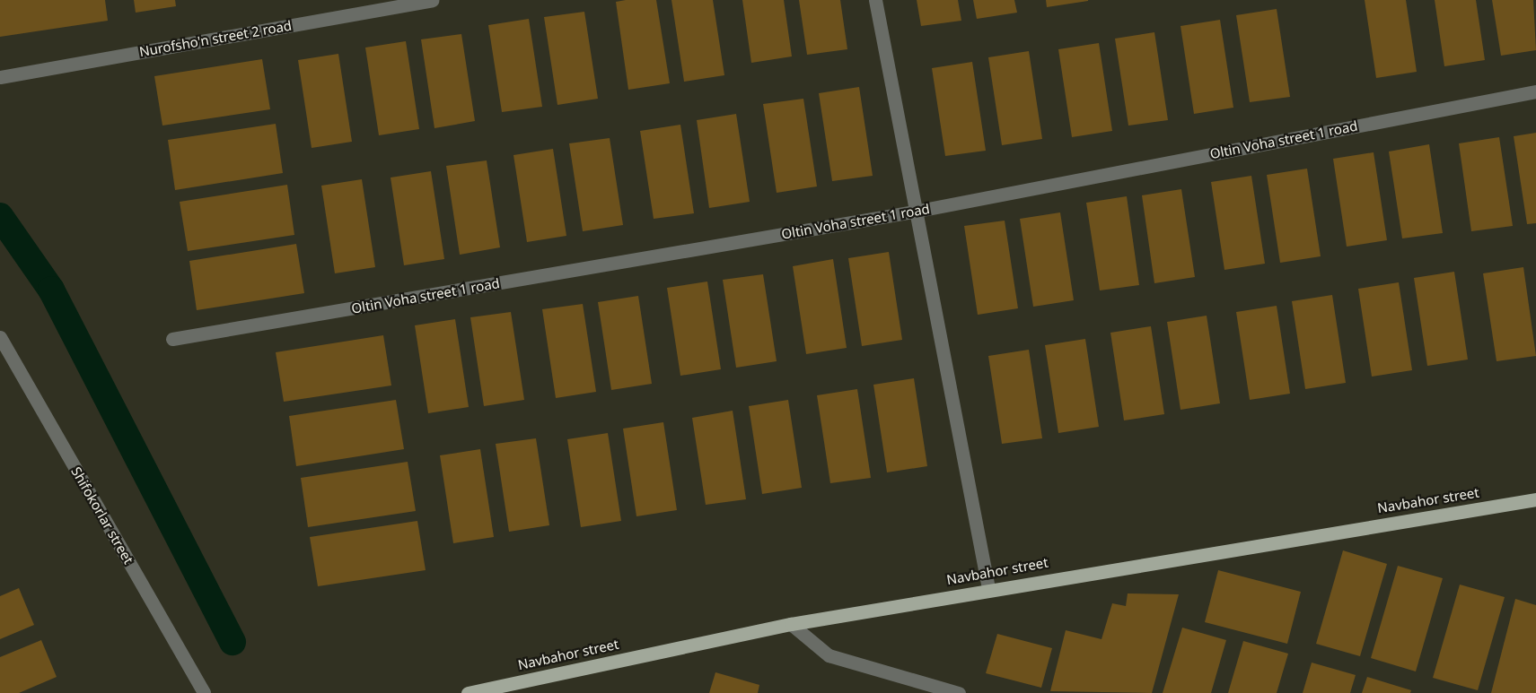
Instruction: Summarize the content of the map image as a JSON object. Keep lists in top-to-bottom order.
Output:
{
  "streets": {
    "main road": ["Navbahor street"],
    "street": ["Nurofsho'n street 2 road", "Oltin Voha street 1 road", "Shifokorlar street"]
  }
}
